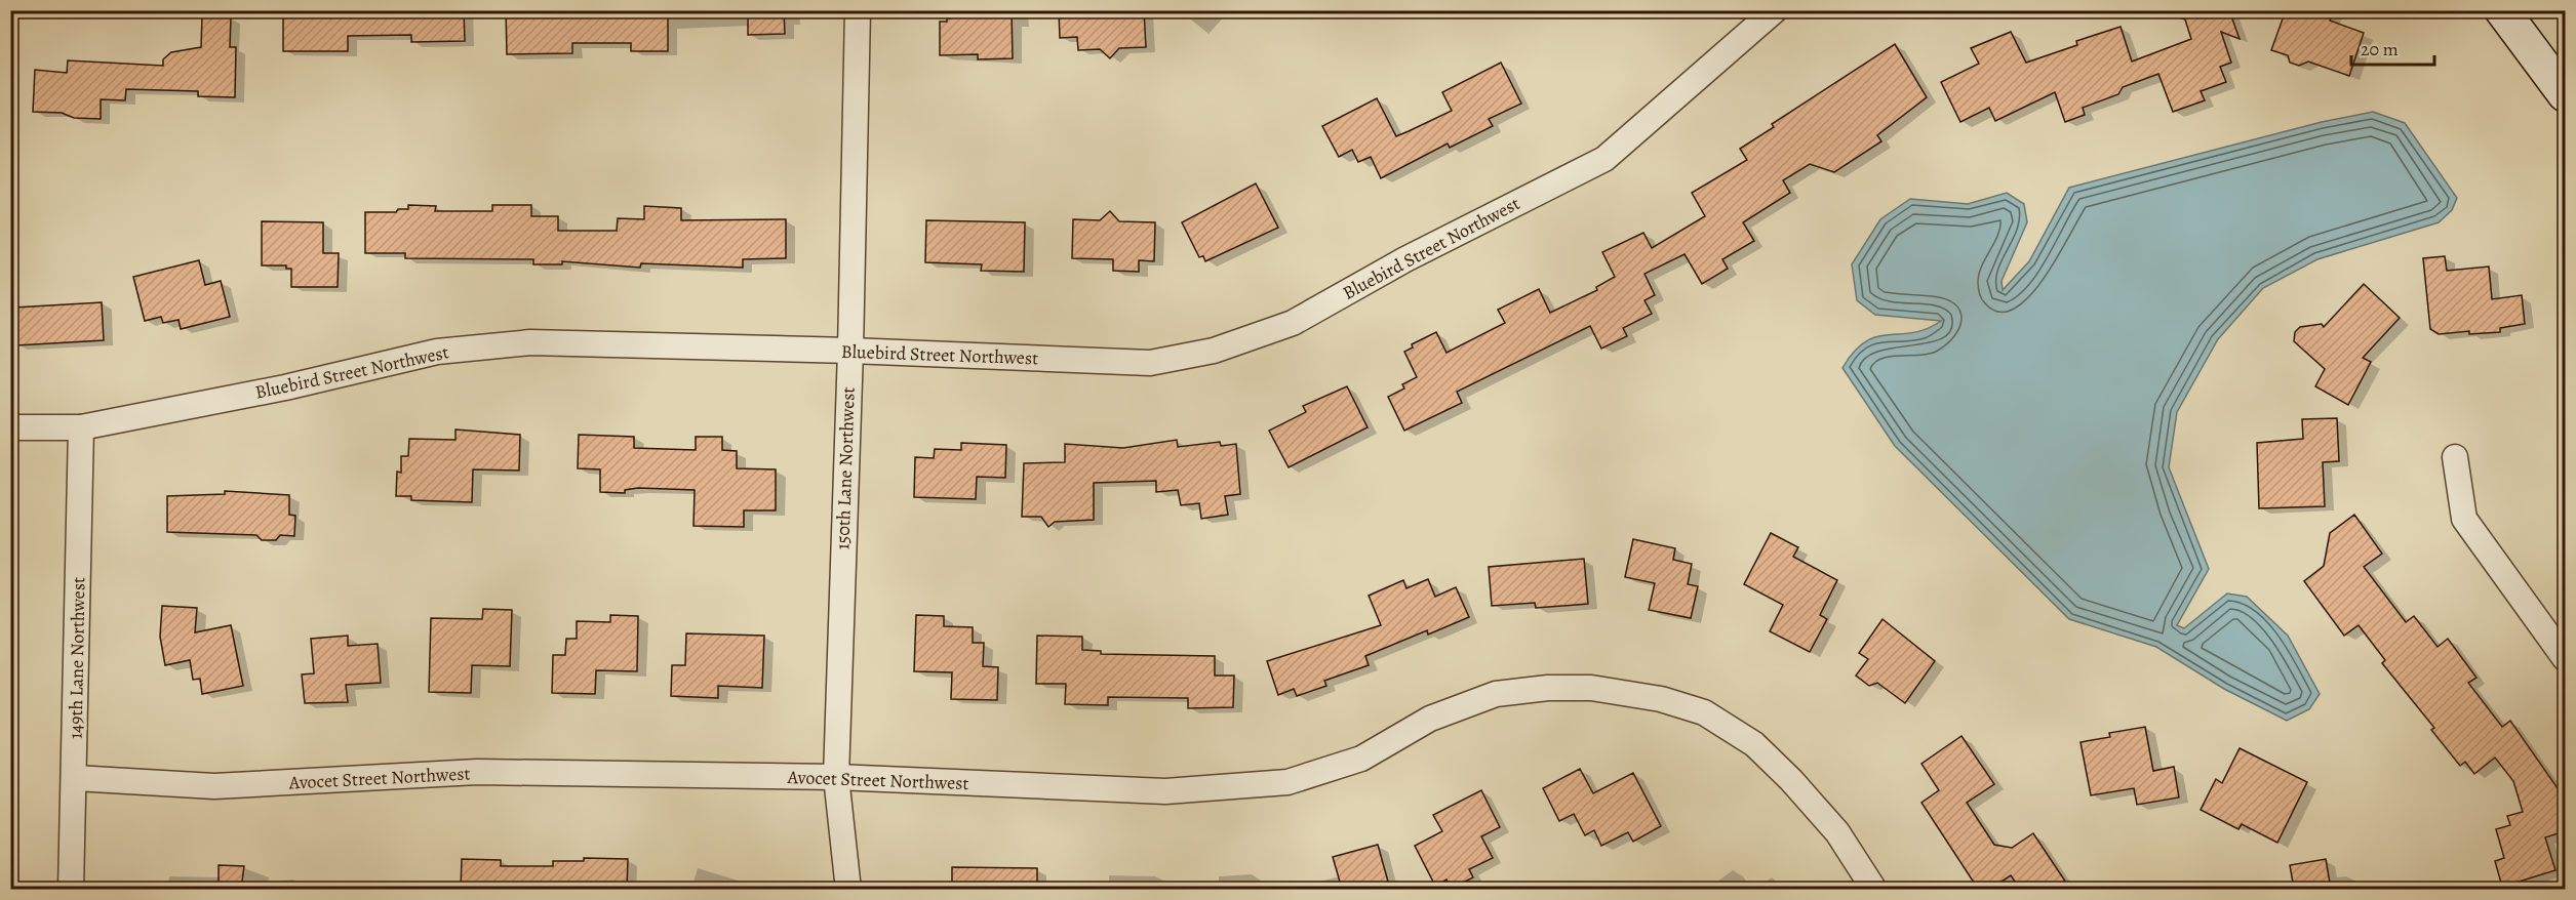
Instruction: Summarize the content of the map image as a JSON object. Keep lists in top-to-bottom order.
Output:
{
  "streets": {
    "street": [
      "Bluebird Street Northwest",
      "150th Lane Northwest",
      "149th Lane Northwest",
      "Avocet Street Northwest"
    ]
  },
  "crossings": [
    ["Bluebird Street Northwest", "150th Lane Northwest"],
    ["Bluebird Street Northwest", "149th Lane Northwest"],
    ["150th Lane Northwest", "Avocet Street Northwest"],
    ["149th Lane Northwest", "Avocet Street Northwest"]
  ],
  "scale_bar": "20 m"
}
